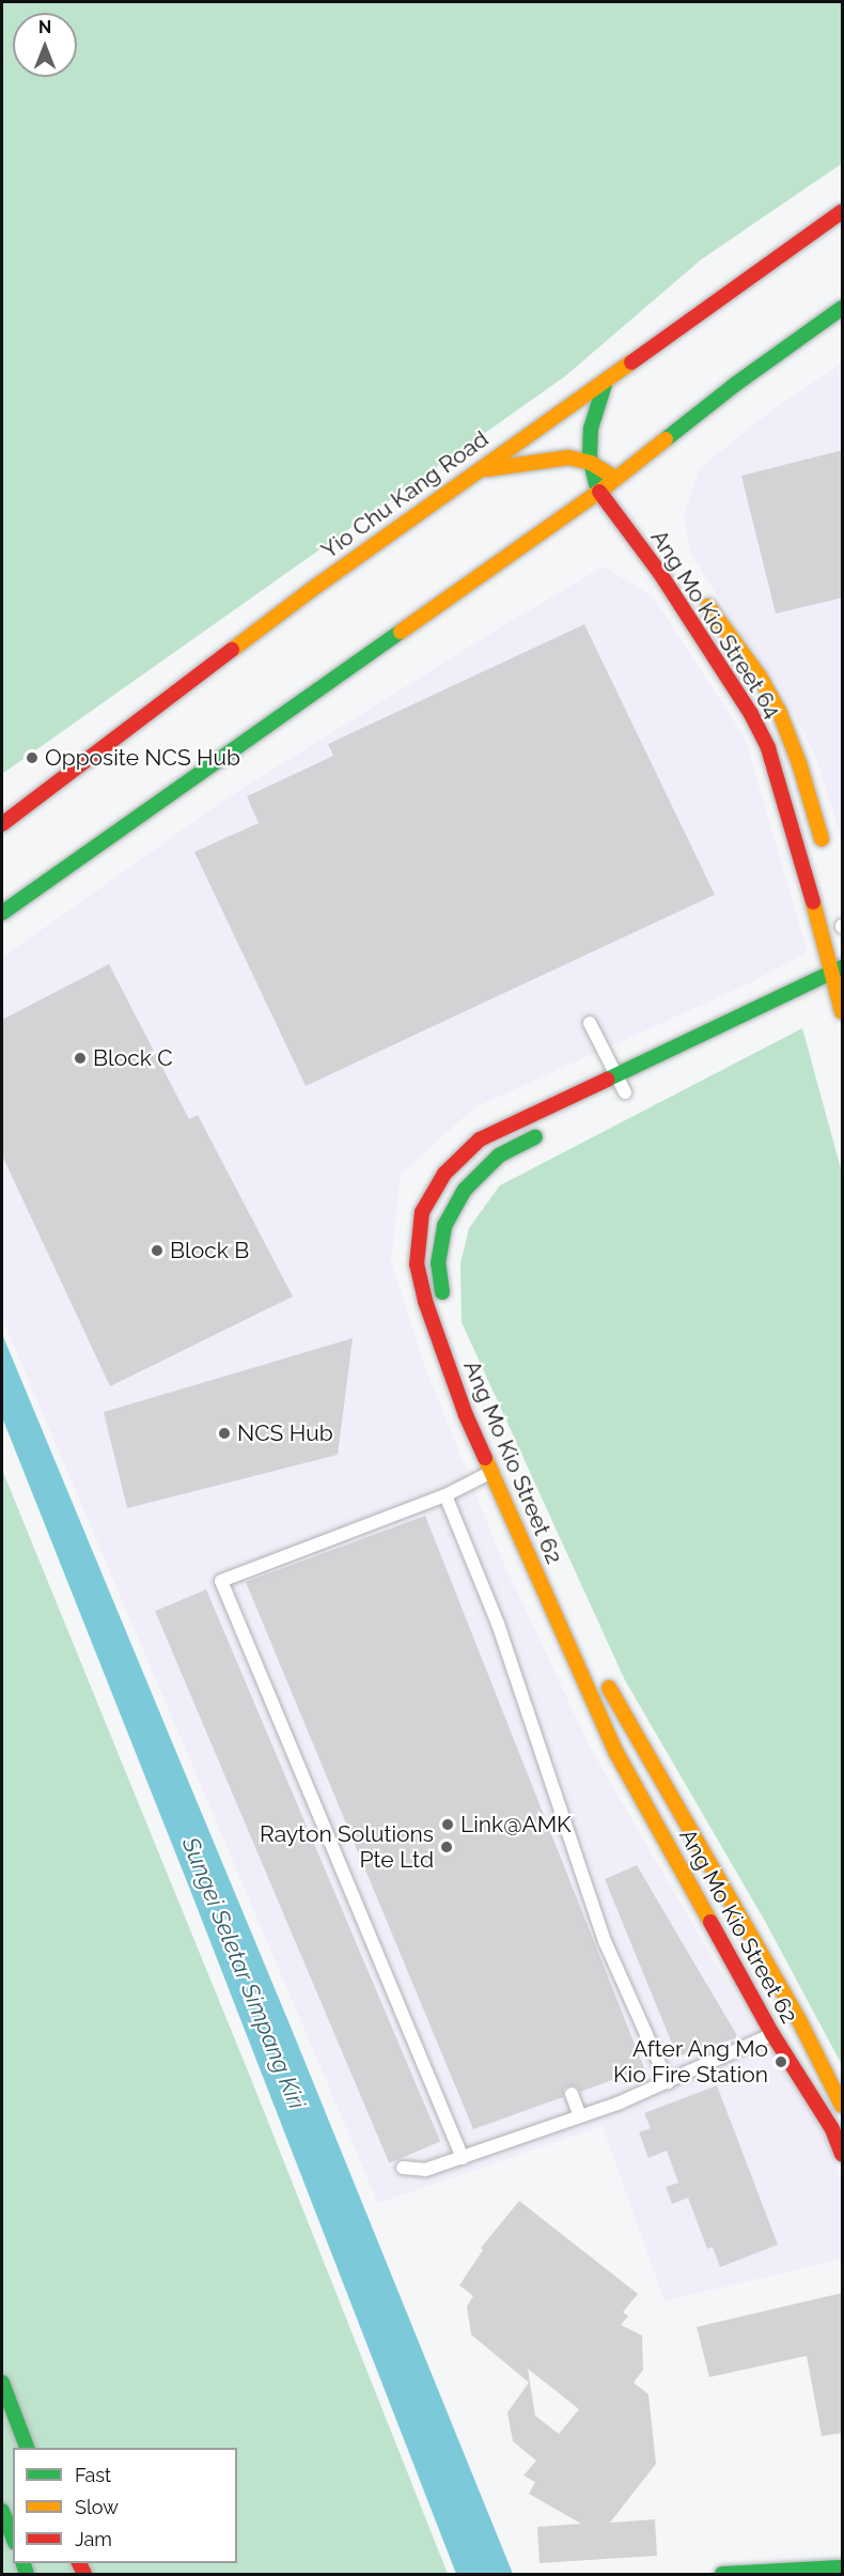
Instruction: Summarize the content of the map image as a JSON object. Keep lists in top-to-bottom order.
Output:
{
  "streets": {
    "street": ["Yio Chu Kang Road", "Ang Mo Kio Street 64", "Ang Mo Kio Street 62"]
  },
  "crossings": [
    ["Ang Mo Kio Street 64", "Ang Mo Kio Street 62"]
  ],
  "water": ["Sungei Seletar Simpang Kiri"],
  "places": [
    "Opposite NCS Hub",
    "Block C",
    "Block B",
    "NCS Hub",
    "Link@AMK",
    "Rayton Solutions Pte Ltd",
    "After Ang Mo Kio Fire Station"
  ],
  "legend": ["Fast", "Slow", "Jam"],
  "north": "top"
}
